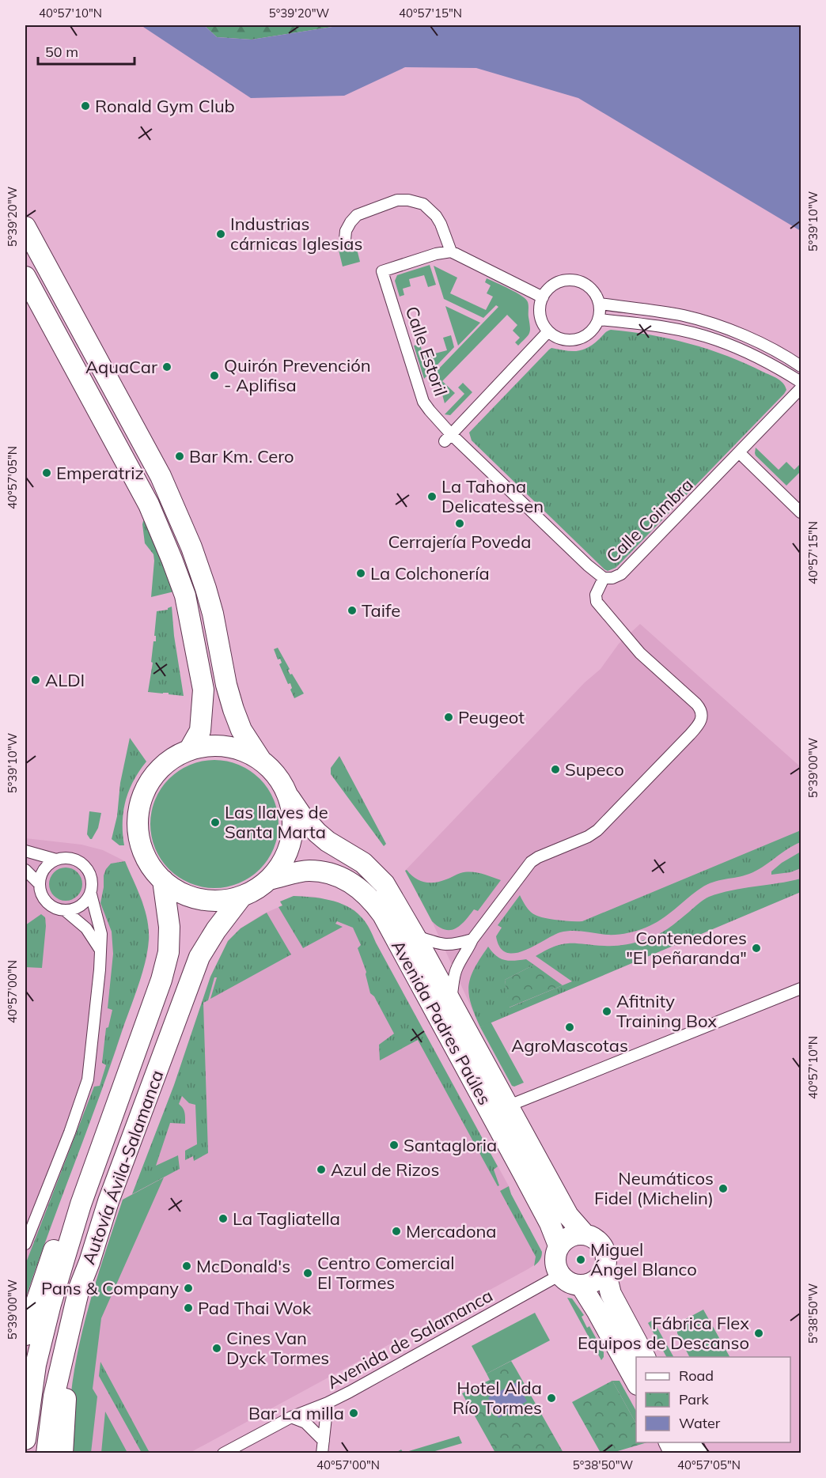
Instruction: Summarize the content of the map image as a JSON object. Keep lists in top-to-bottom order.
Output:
{
  "streets": {
    "highway": ["Avenida Padres Paúles", "Autovía Ávila-Salamanca"],
    "street": ["Calle Estoril", "Calle Coimbra", "Avenida de Salamanca"]
  },
  "crossings": [
    ["Calle Estoril", "Calle Coimbra"],
    ["Avenida Padres Paúles", "Autovía Ávila-Salamanca"],
    ["Avenida Padres Paúles", "Avenida de Salamanca"]
  ],
  "places": [
    "Ronald Gym Club",
    "Industrias cárnicas Iglesias",
    "AquaCar",
    "Quirón Prevención - Aplifisa",
    "Bar Km. Cero",
    "Emperatriz",
    "La Tahona Delicatessen",
    "Cerrajería Poveda",
    "La Colchonería",
    "Taife",
    "ALDI",
    "Peugeot",
    "Supeco",
    "Las llaves de Santa Marta",
    "Contenedores \"El peñaranda\"",
    "Afitnity Training Box",
    "AgroMascotas",
    "Santagloria",
    "Azul de Rizos",
    "Neumáticos Fidel (Michelin)",
    "La Tagliatella",
    "Mercadona",
    "Miguel Ángel Blanco",
    "McDonald's",
    "Centro Comercial El Tormes",
    "Pans & Company",
    "Pad Thai Wok",
    "Fábrica Flex Equipos de Descanso",
    "Cines Van Dyck Tormes",
    "Hotel Alda Río Tormes",
    "Bar La milla"
  ],
  "legend": ["Road", "Park", "Water"],
  "scale_bar": "50 m",
  "coordinates": [
    "40°57'10\"N",
    "5°39'20\"W",
    "40°57'15\"N",
    "5°39'10\"W",
    "40°57'05\"N",
    "5°39'00\"W",
    "40°57'00\"N",
    "5°38'50\"W"
  ]
}
